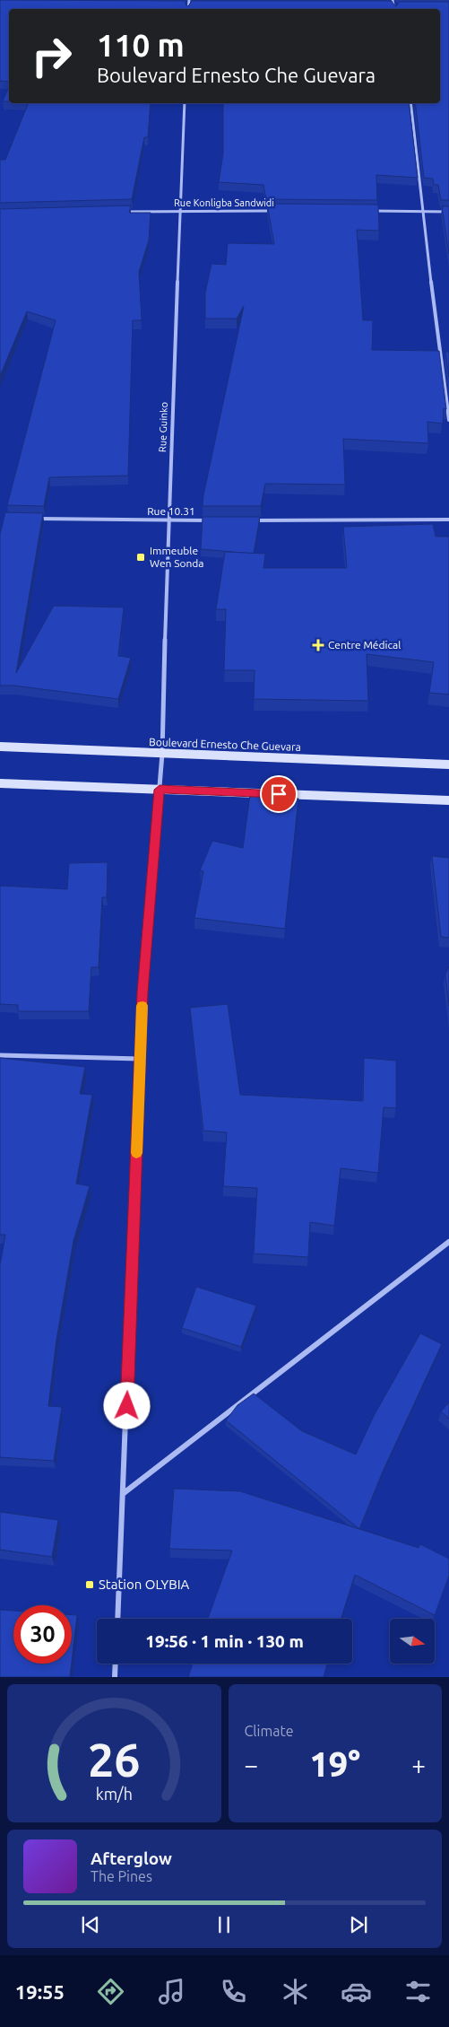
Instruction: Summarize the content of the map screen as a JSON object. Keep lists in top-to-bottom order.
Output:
{
  "streets": {
    "main road": ["Boulevard Ernesto Che Guevara"],
    "street": ["Rue Konligba Sandwidi", "Rue Guinko", "Rue 10.31"]
  },
  "crossings": [
    ["Rue Konligba Sandwidi", "Rue Guinko"],
    ["Rue Guinko", "Rue 10.31"],
    ["Rue Guinko", "Boulevard Ernesto Che Guevara"]
  ],
  "places": {
    "transit": ["Immeuble Wen Sonda", "Station OLYBIA"],
    "health": ["Centre Médical"]
  },
  "north": "right",
  "page": {
    "turn": ["110 m", "Boulevard Ernesto Che Guevara"],
    "limit": "30",
    "trip": "19:56 · 1 min · 130 m",
    "tile": "Climate",
    "heat": ["−", "19°", "+"],
    "song": ["Afterglow", "The Pines"],
    "tabs": "19:55",
    "gauge": ["26", "km/h"]
  }
}
